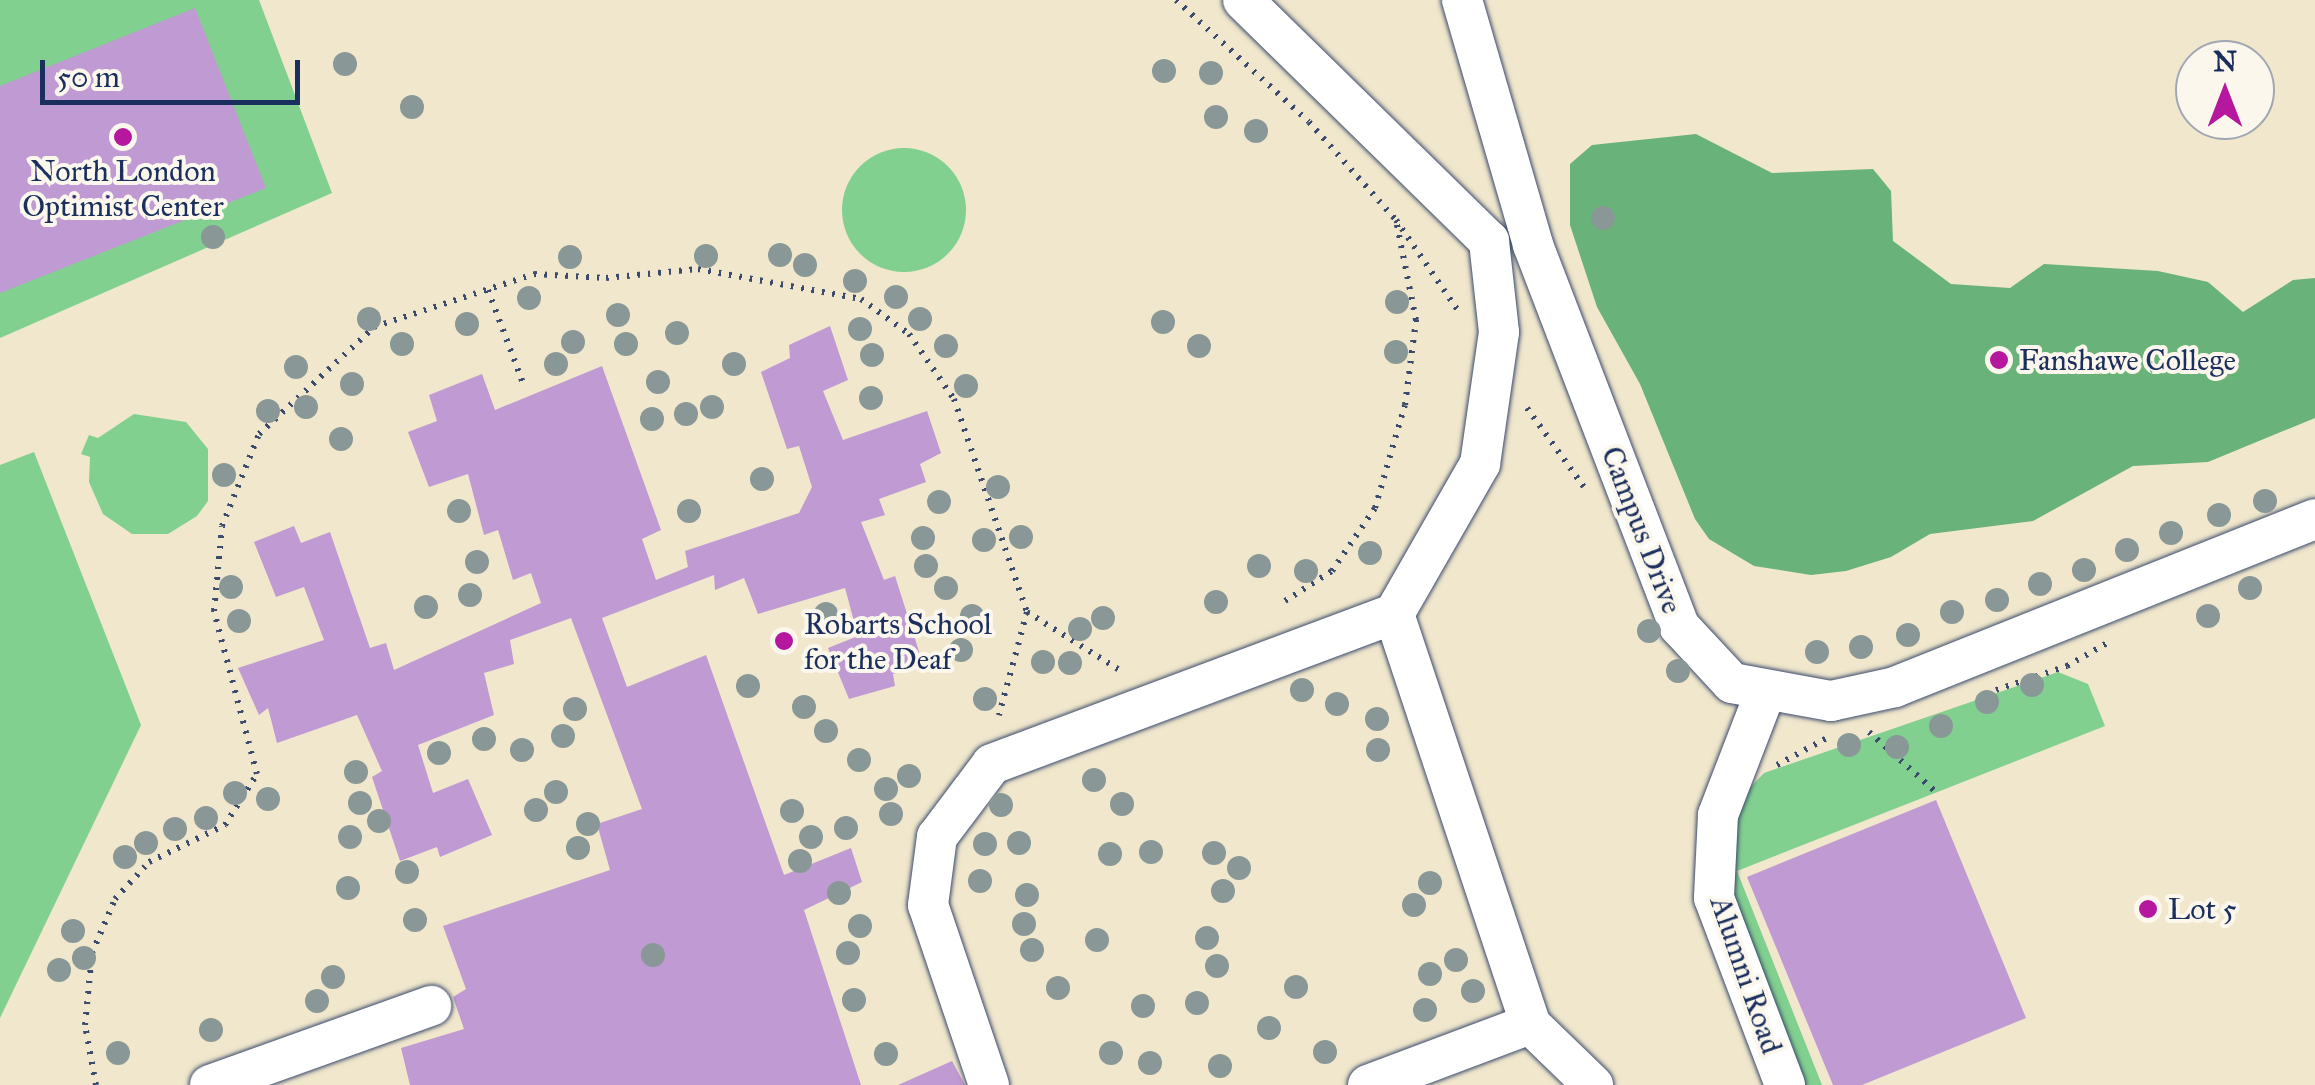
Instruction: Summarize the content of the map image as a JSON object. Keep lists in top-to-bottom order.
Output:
{
  "streets": {
    "lane": ["Campus Drive", "Alumni Road"]
  },
  "crossings": [
    ["Campus Drive", "Alumni Road"]
  ],
  "places": [
    "North London Optimist Center",
    "Fanshawe College",
    "Robarts School for the Deaf",
    "Lot 5"
  ],
  "scale_bar": "50 m",
  "north": "top"
}
